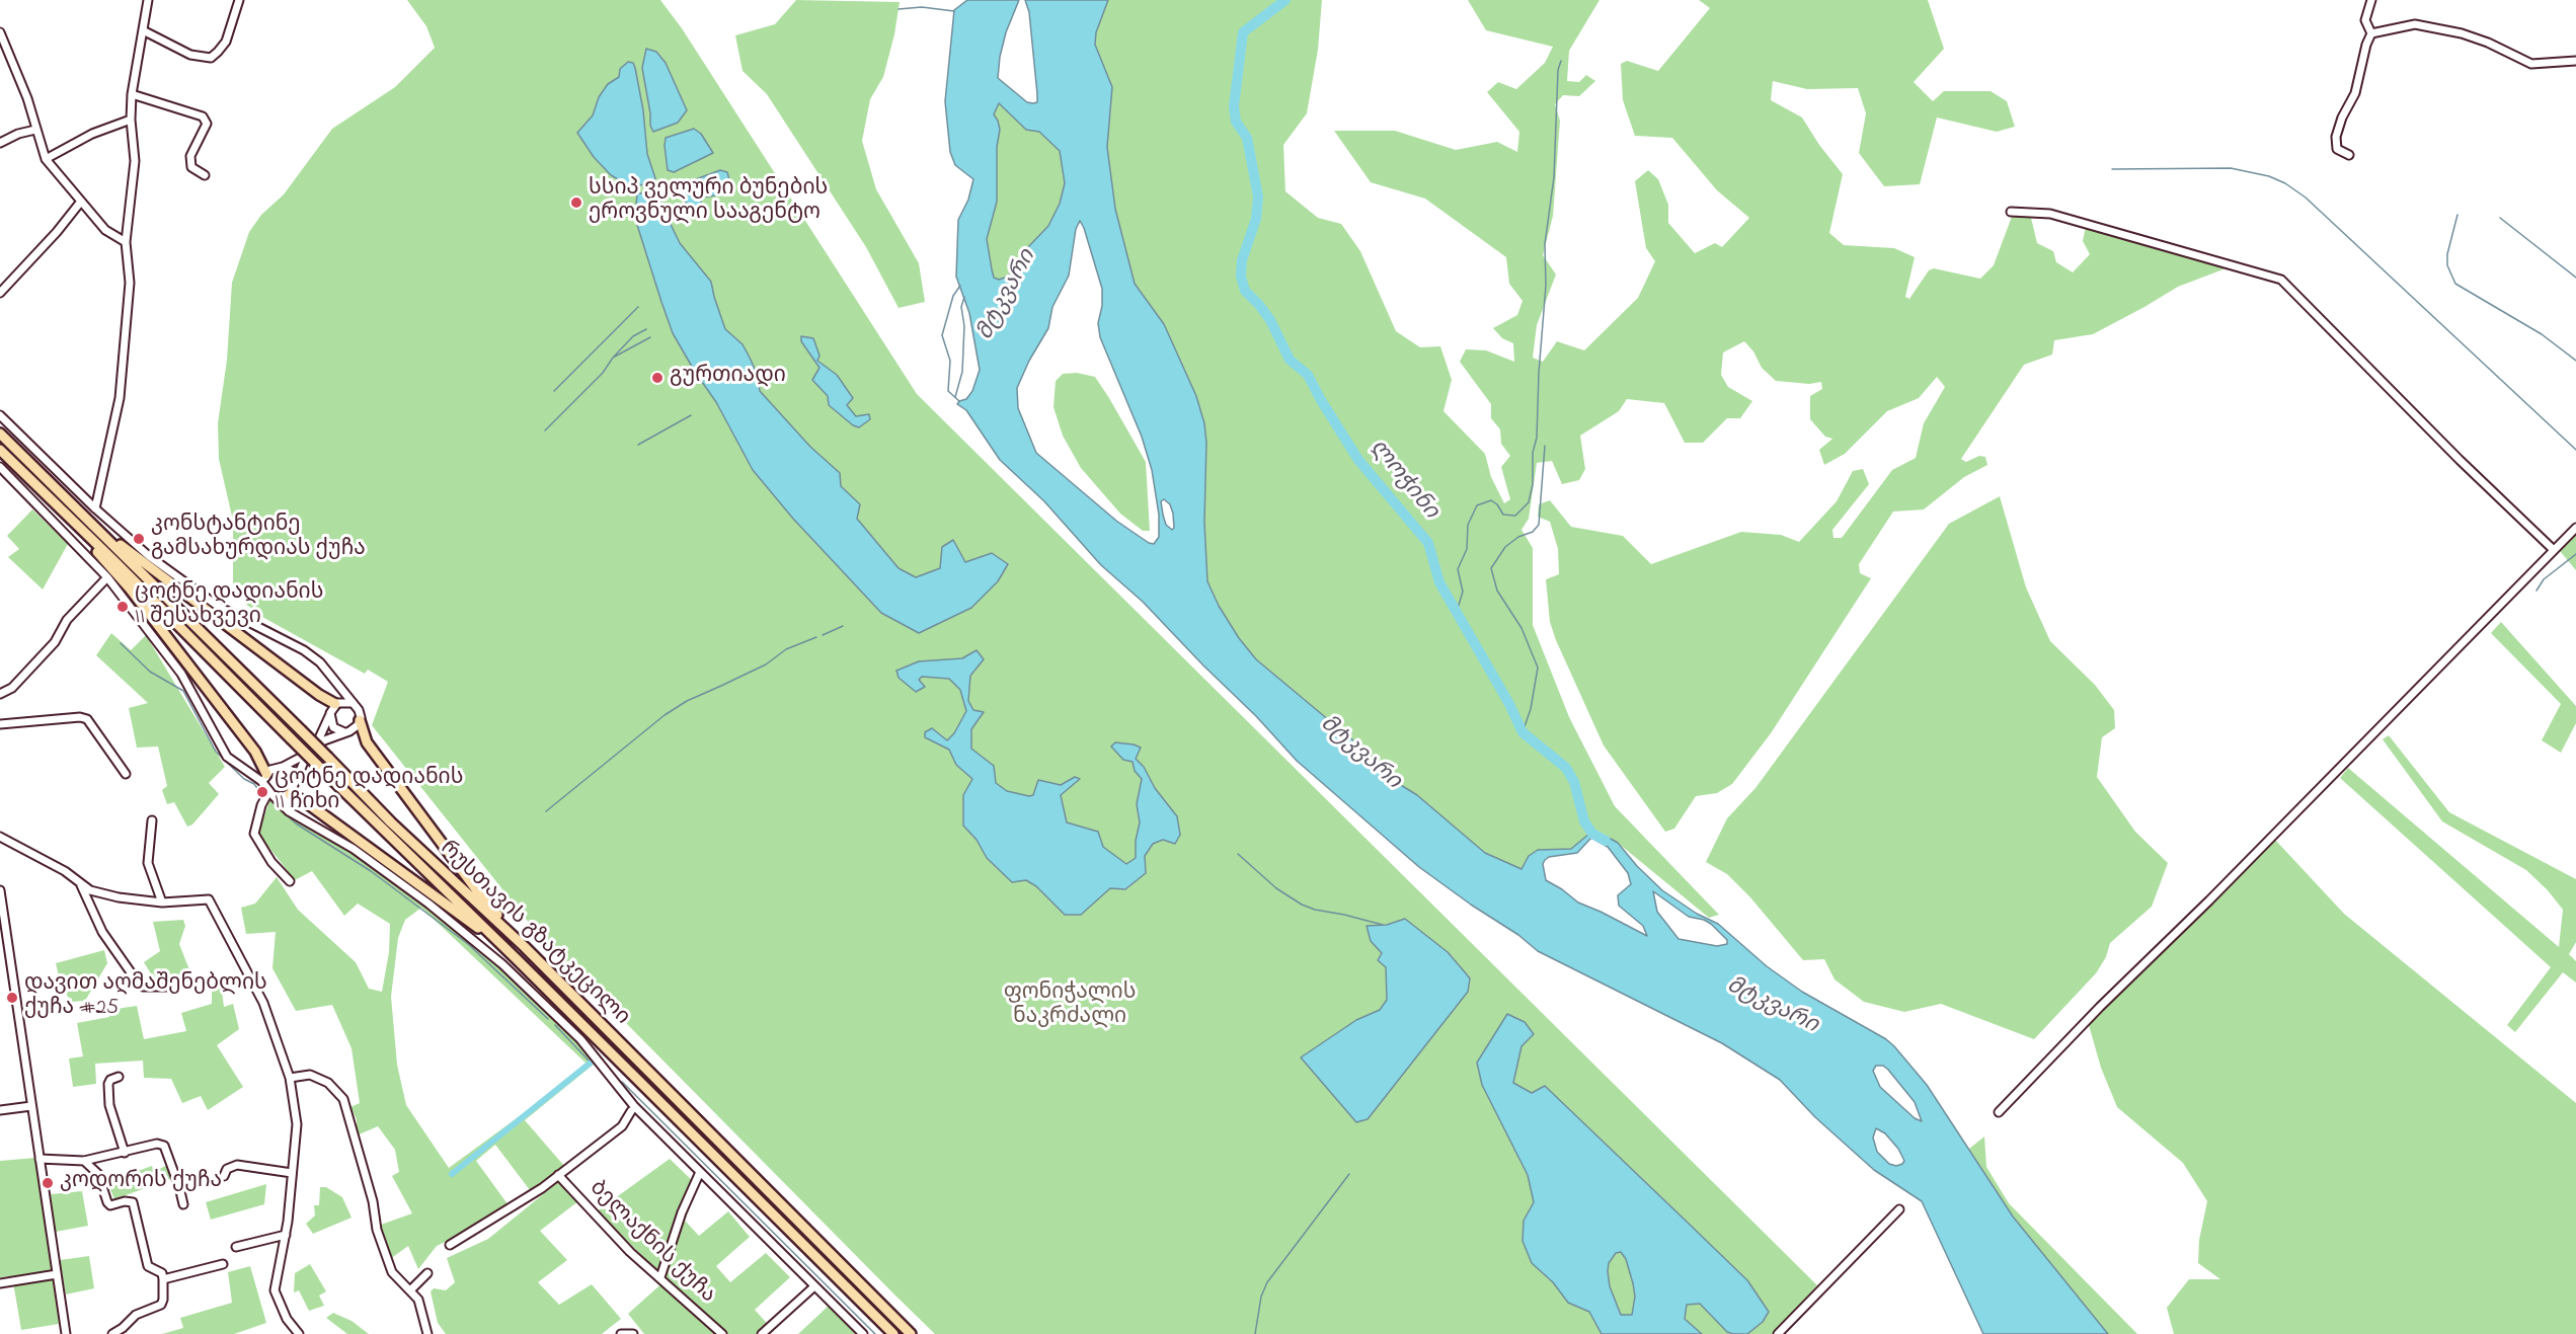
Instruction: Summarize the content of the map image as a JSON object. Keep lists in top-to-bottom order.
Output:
{
  "streets": {
    "highway": ["რუსთავის გზატკეცილი"],
    "street": ["ბელაქნის ქუჩა"]
  },
  "water": ["მტკვარი", "ლოჭინი"],
  "parks": ["ფონიჭალის ნაკრძალი"],
  "places": [
    "სსიპ ველური ბუნების ეროვნული სააგენტო",
    "გურთიადი",
    "კონსტანტინე გამსახურდიას ქუჩა",
    "ცოტნე დადიანის II შესახვევი",
    "ცოტნე დადიანის II ჩიხი",
    "დავით აღმაშენებლის ქუჩა #25",
    "კოდორის ქუჩა"
  ]
}
